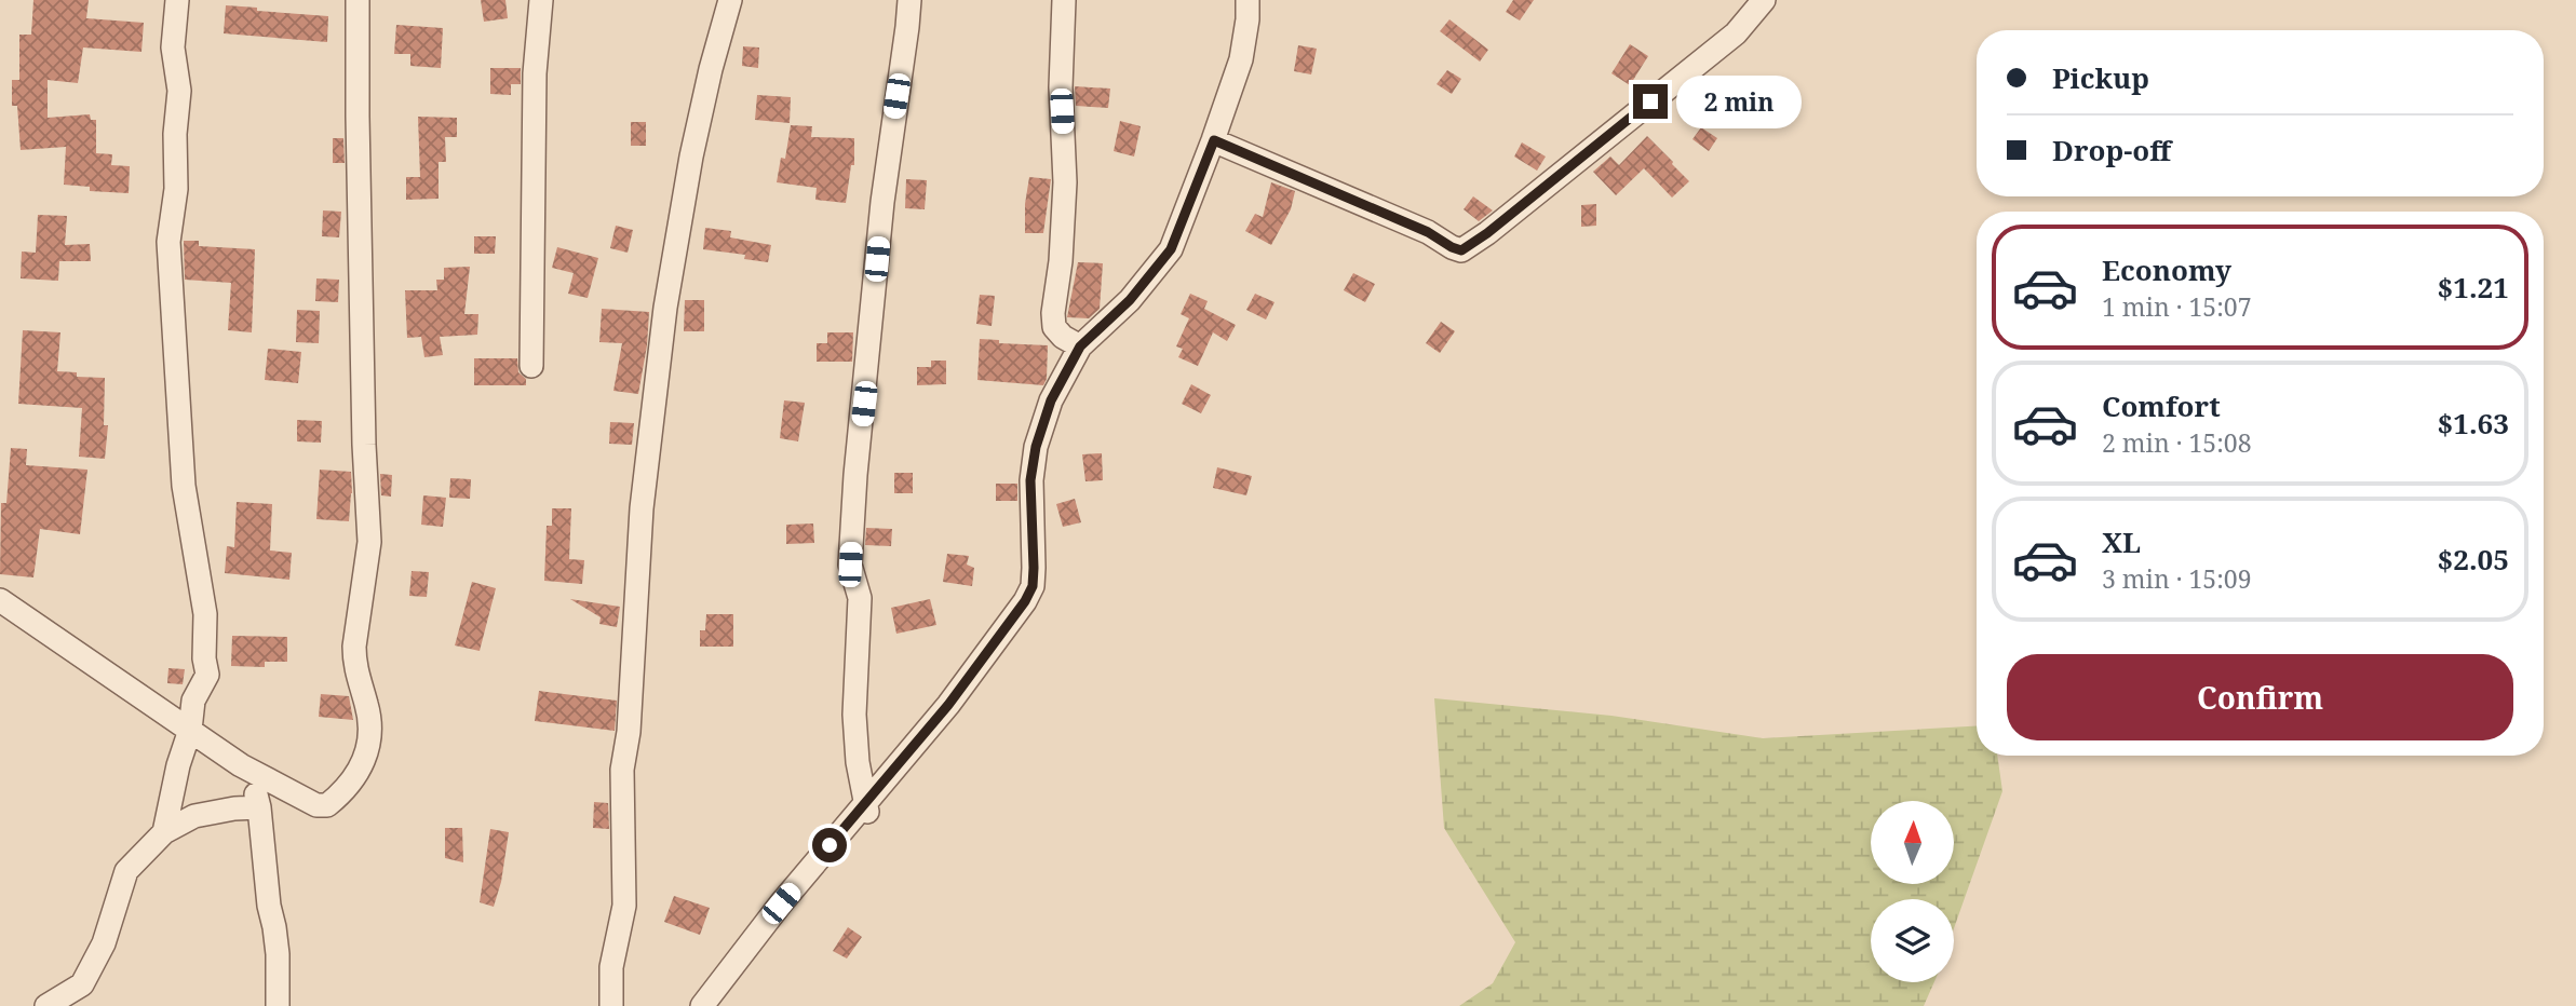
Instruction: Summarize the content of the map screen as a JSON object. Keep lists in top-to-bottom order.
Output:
{
  "north": "top",
  "page": {
    "banner": ["Pickup", "Drop-off"],
    "bubble": "2 min",
    "list": [
      {
        "name": "Economy",
        "note": "1 min · 15:07",
        "value": "$1.21"
      },
      {
        "name": "Comfort",
        "note": "2 min · 15:08",
        "value": "$1.63"
      },
      {
        "name": "XL",
        "note": "3 min · 15:09",
        "value": "$2.05"
      }
    ],
    "buttons": "Confirm"
  }
}
